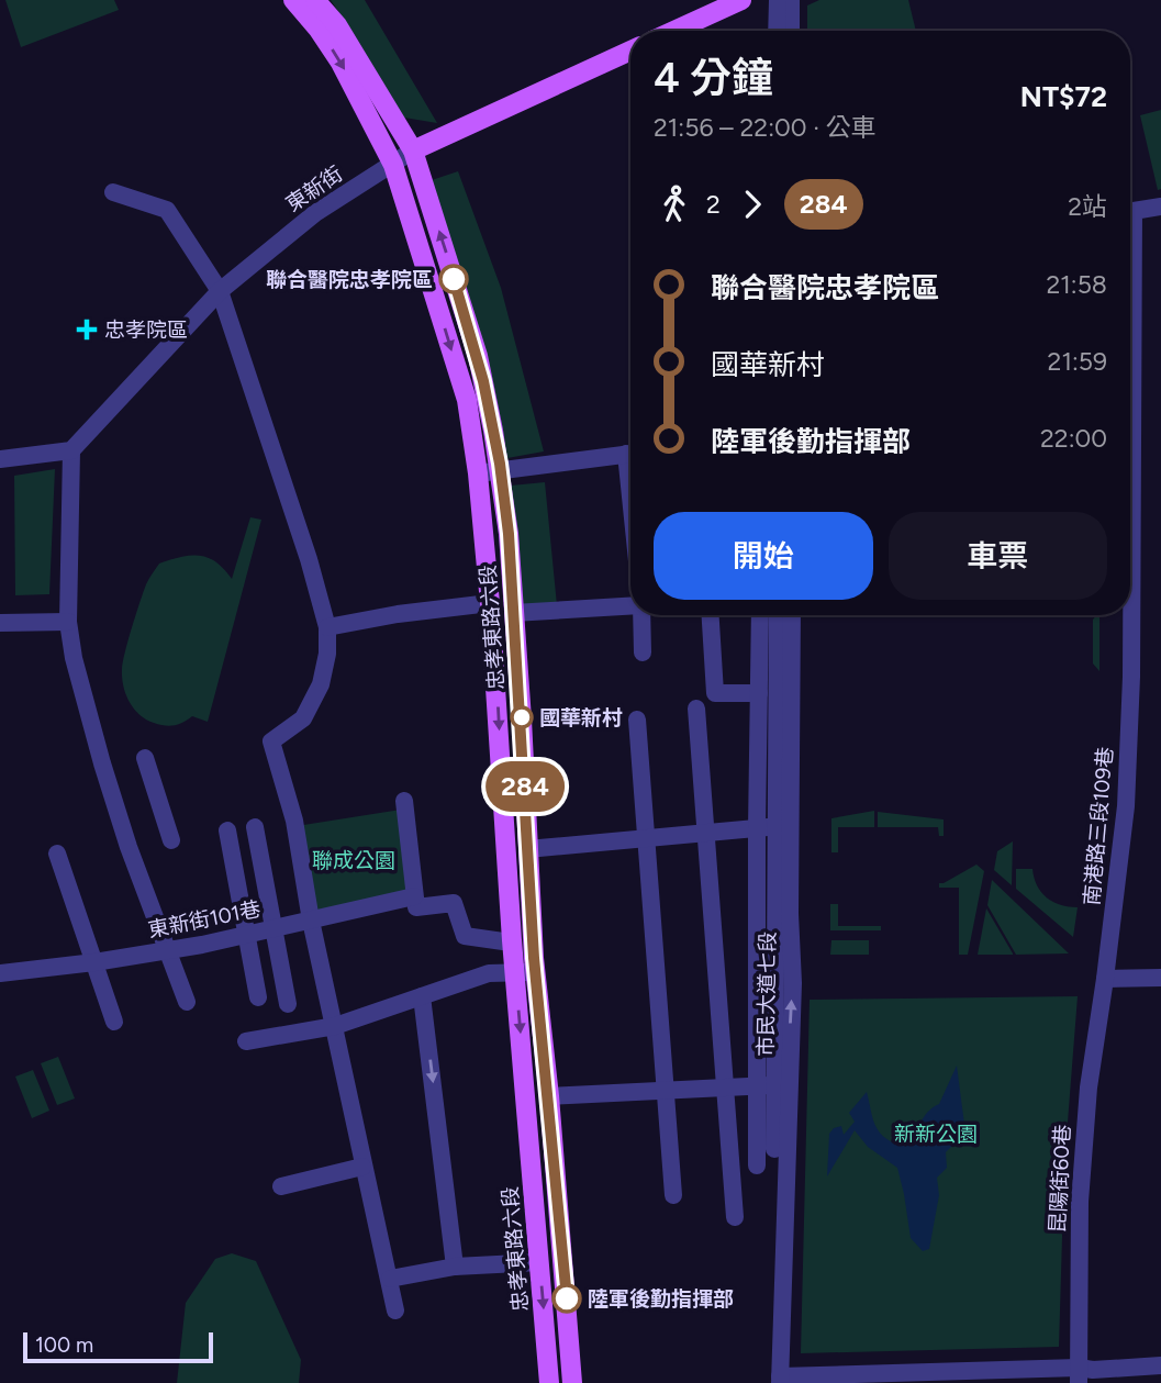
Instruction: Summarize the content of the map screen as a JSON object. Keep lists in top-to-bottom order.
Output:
{
  "streets": {
    "main road": ["東新街", "忠孝東路六段"],
    "street": [
      "南港路三段109巷",
      "東新街101巷",
      "市民大道七段",
      "昆陽街60巷"
    ]
  },
  "crossings": [
    ["東新街", "忠孝東路六段"],
    ["南港路三段109巷", "昆陽街60巷"]
  ],
  "parks": ["聯成公園", "新新公園"],
  "places": {
    "other": ["聯合醫院忠孝院區", "國華新村", "陸軍後勤指揮部"],
    "health": ["忠孝院區"]
  },
  "lines": ["bus line 284"],
  "scale_bar": "100 m",
  "page": {
    "on_map": "284",
    "heading": ["4 分鐘", "21:56 – 22:00 · 公車", "NT$72"],
    "legs": ["2", "284", "2站"],
    "list": [
      {
        "name": "聯合醫院忠孝院區",
        "value": "21:58"
      },
      {
        "name": "國華新村",
        "value": "21:59"
      },
      {
        "name": "陸軍後勤指揮部",
        "value": "22:00"
      }
    ],
    "buttons": ["開始", "車票"],
    "scale": "100 m"
  }
}
